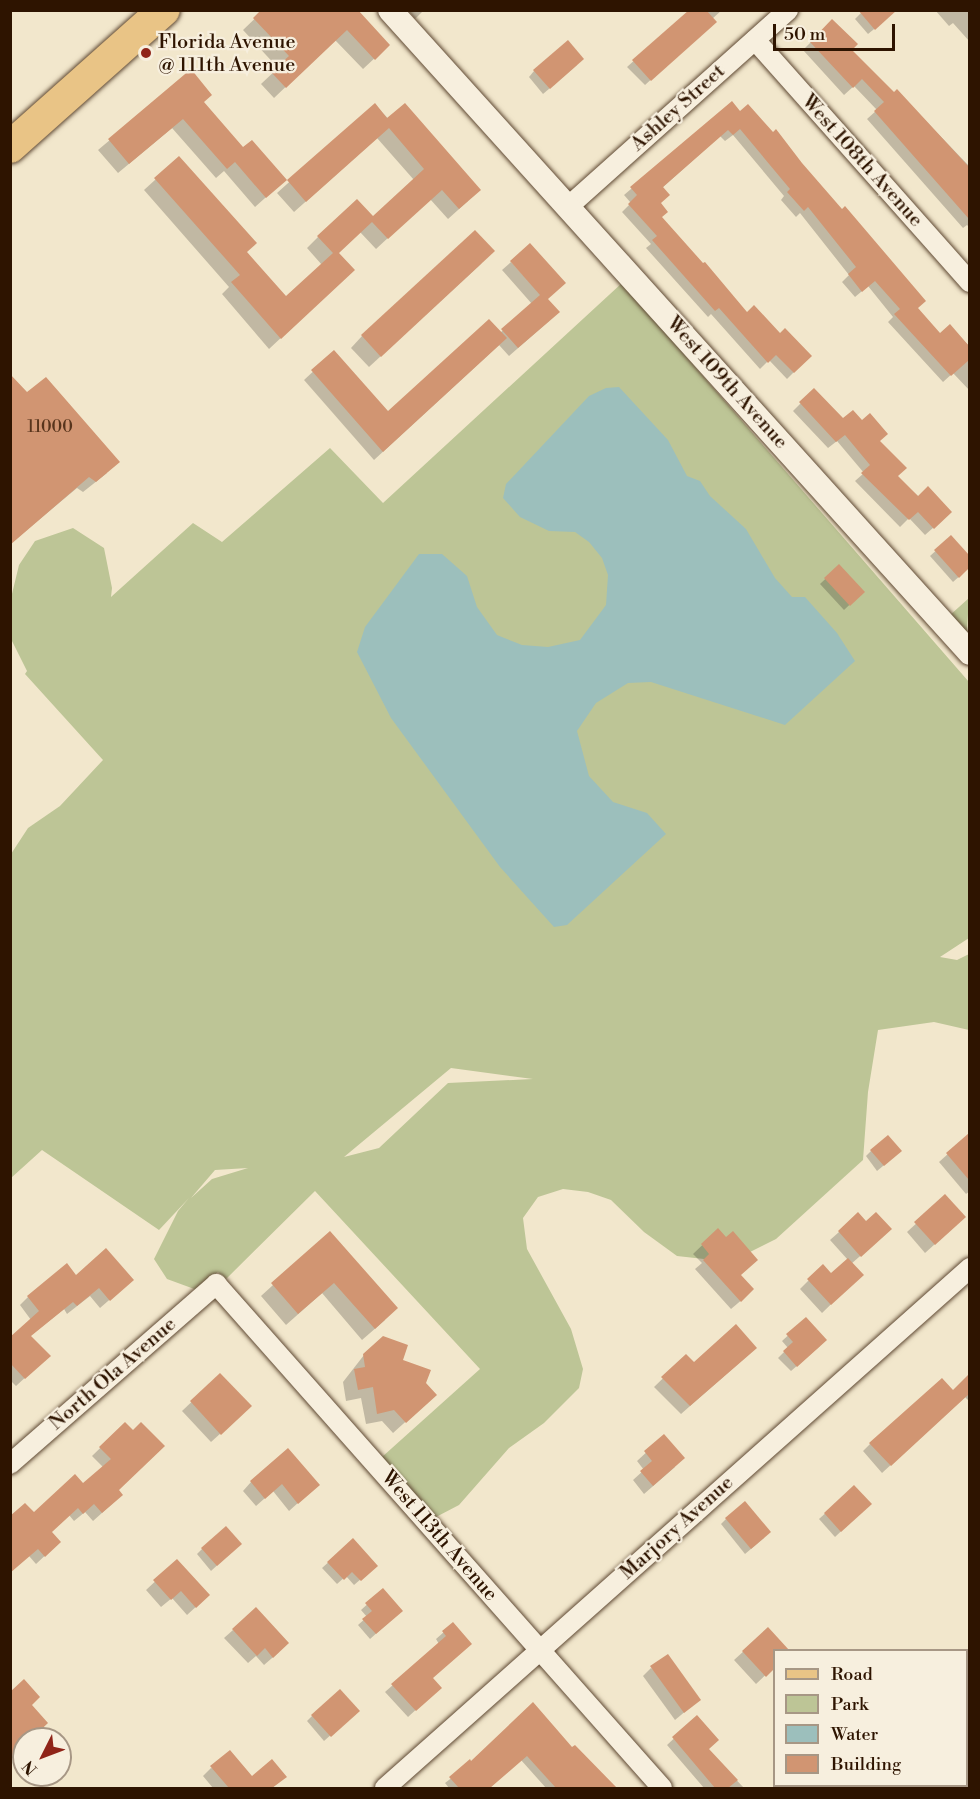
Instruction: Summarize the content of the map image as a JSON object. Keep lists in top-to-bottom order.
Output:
{
  "streets": {
    "street": [
      "Ashley Street",
      "West 108th Avenue",
      "West 109th Avenue",
      "North Ola Avenue",
      "Marjory Avenue",
      "West 113th Avenue"
    ]
  },
  "crossings": [
    ["Ashley Street", "West 108th Avenue"],
    ["Ashley Street", "West 109th Avenue"],
    ["North Ola Avenue", "West 113th Avenue"],
    ["Marjory Avenue", "West 113th Avenue"]
  ],
  "places": ["Florida Avenue @ 111th Avenue"],
  "house_numbers": ["11000"],
  "legend": [
    "Road",
    "Park",
    "Water",
    "Building"
  ],
  "scale_bar": "50 m",
  "north": "bottom left"
}
